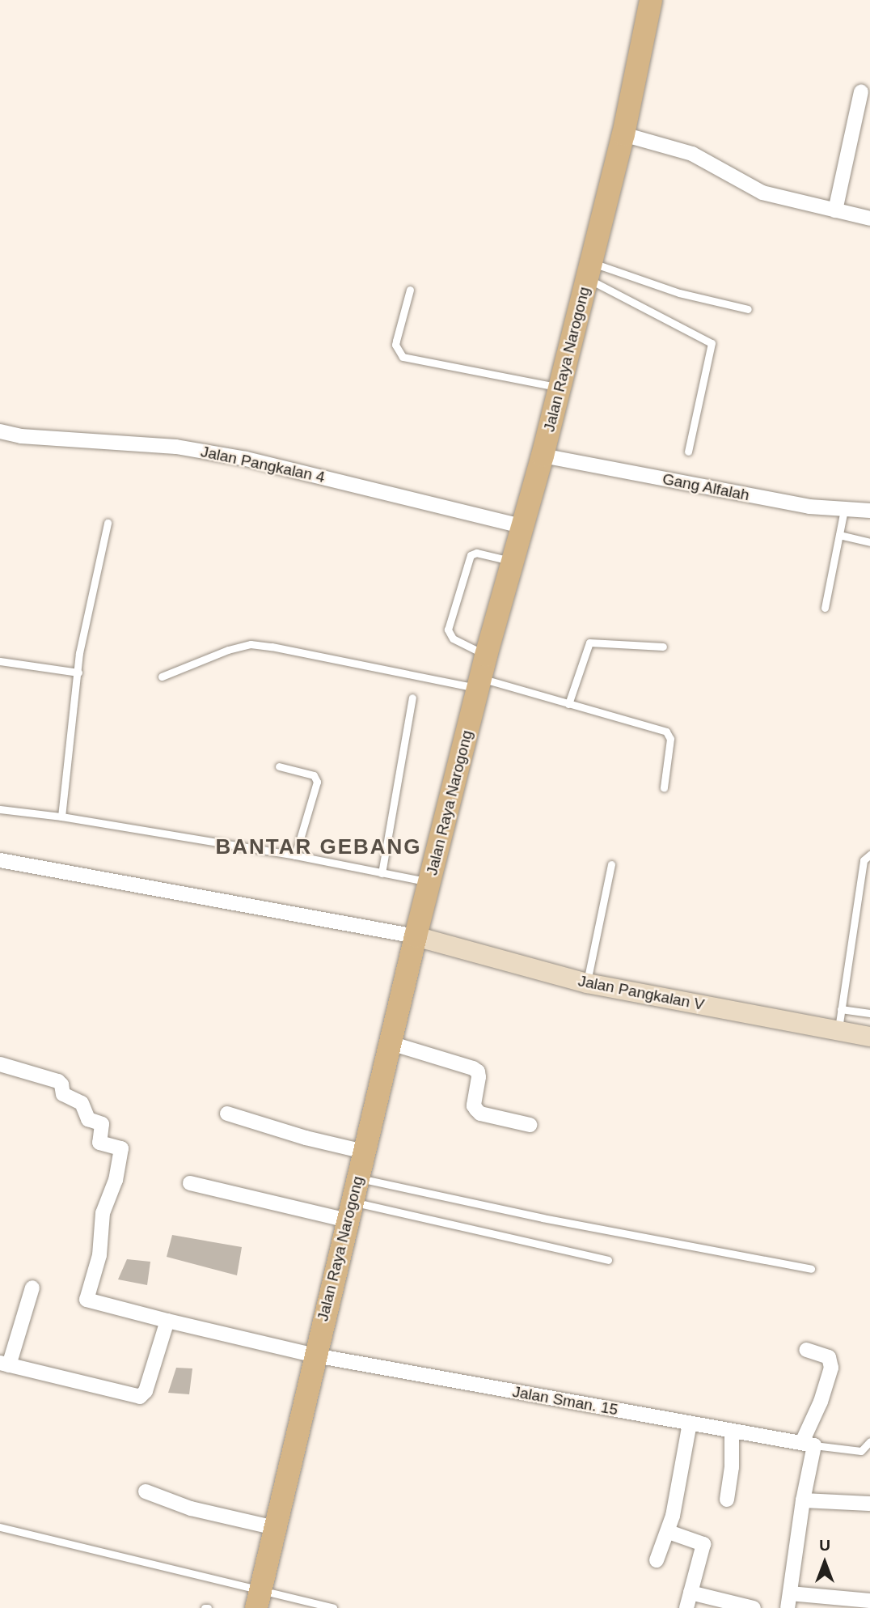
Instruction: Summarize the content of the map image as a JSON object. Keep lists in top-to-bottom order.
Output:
{
  "streets": {
    "main road": ["Jalan Raya Narogong"],
    "street": [
      "Jalan Pangkalan 4",
      "Gang Alfalah",
      "Jalan Pangkalan V",
      "Jalan Sman. 15"
    ]
  },
  "crossings": [
    ["Jalan Raya Narogong", "Jalan Pangkalan 4"],
    ["Jalan Raya Narogong", "Gang Alfalah"],
    ["Jalan Raya Narogong", "Jalan Pangkalan V"],
    ["Jalan Raya Narogong", "Jalan Sman. 15"]
  ],
  "districts": ["BANTAR GEBANG"],
  "north": "top"
}
